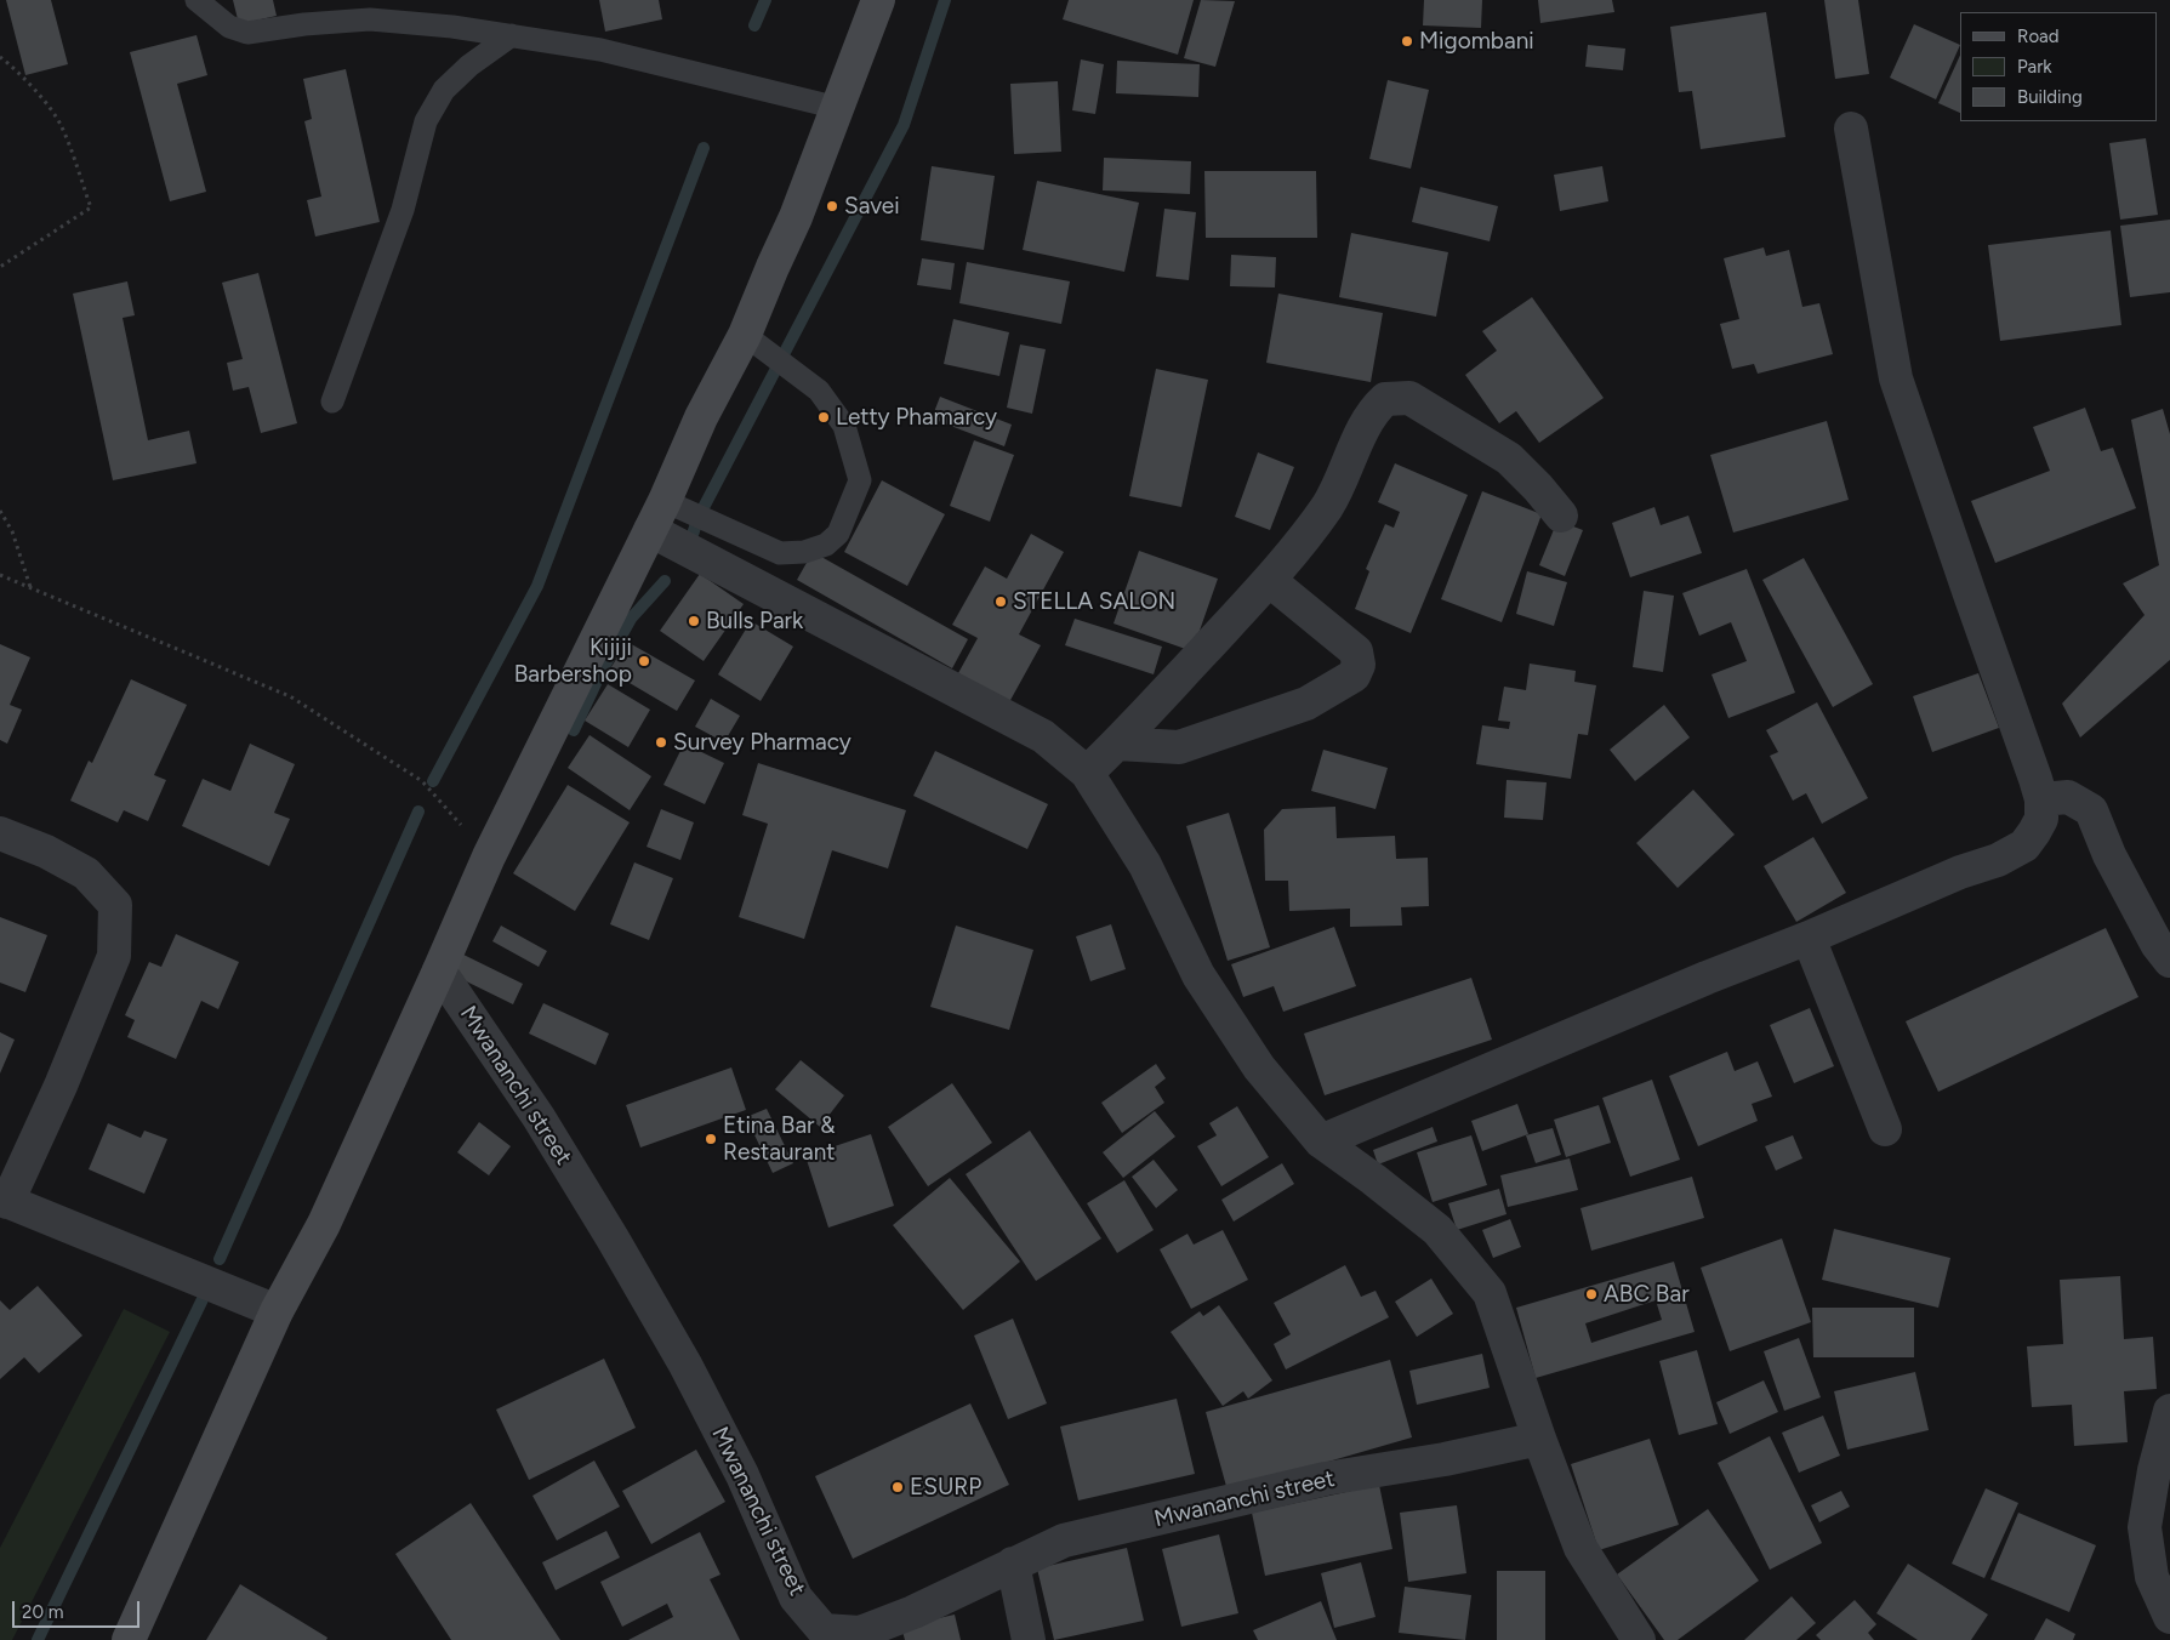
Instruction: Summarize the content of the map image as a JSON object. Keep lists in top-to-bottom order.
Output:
{
  "streets": {
    "street": ["Mwananchi street"]
  },
  "places": [
    "Migombani",
    "Savei",
    "Letty Phamarcy",
    "STELLA SALON",
    "Bulls Park",
    "Kijiji Barbershop",
    "Survey Pharmacy",
    "Etina Bar & Restaurant",
    "ABC Bar",
    "ESURP"
  ],
  "legend": ["Road", "Park", "Building"],
  "scale_bar": "20 m"
}
